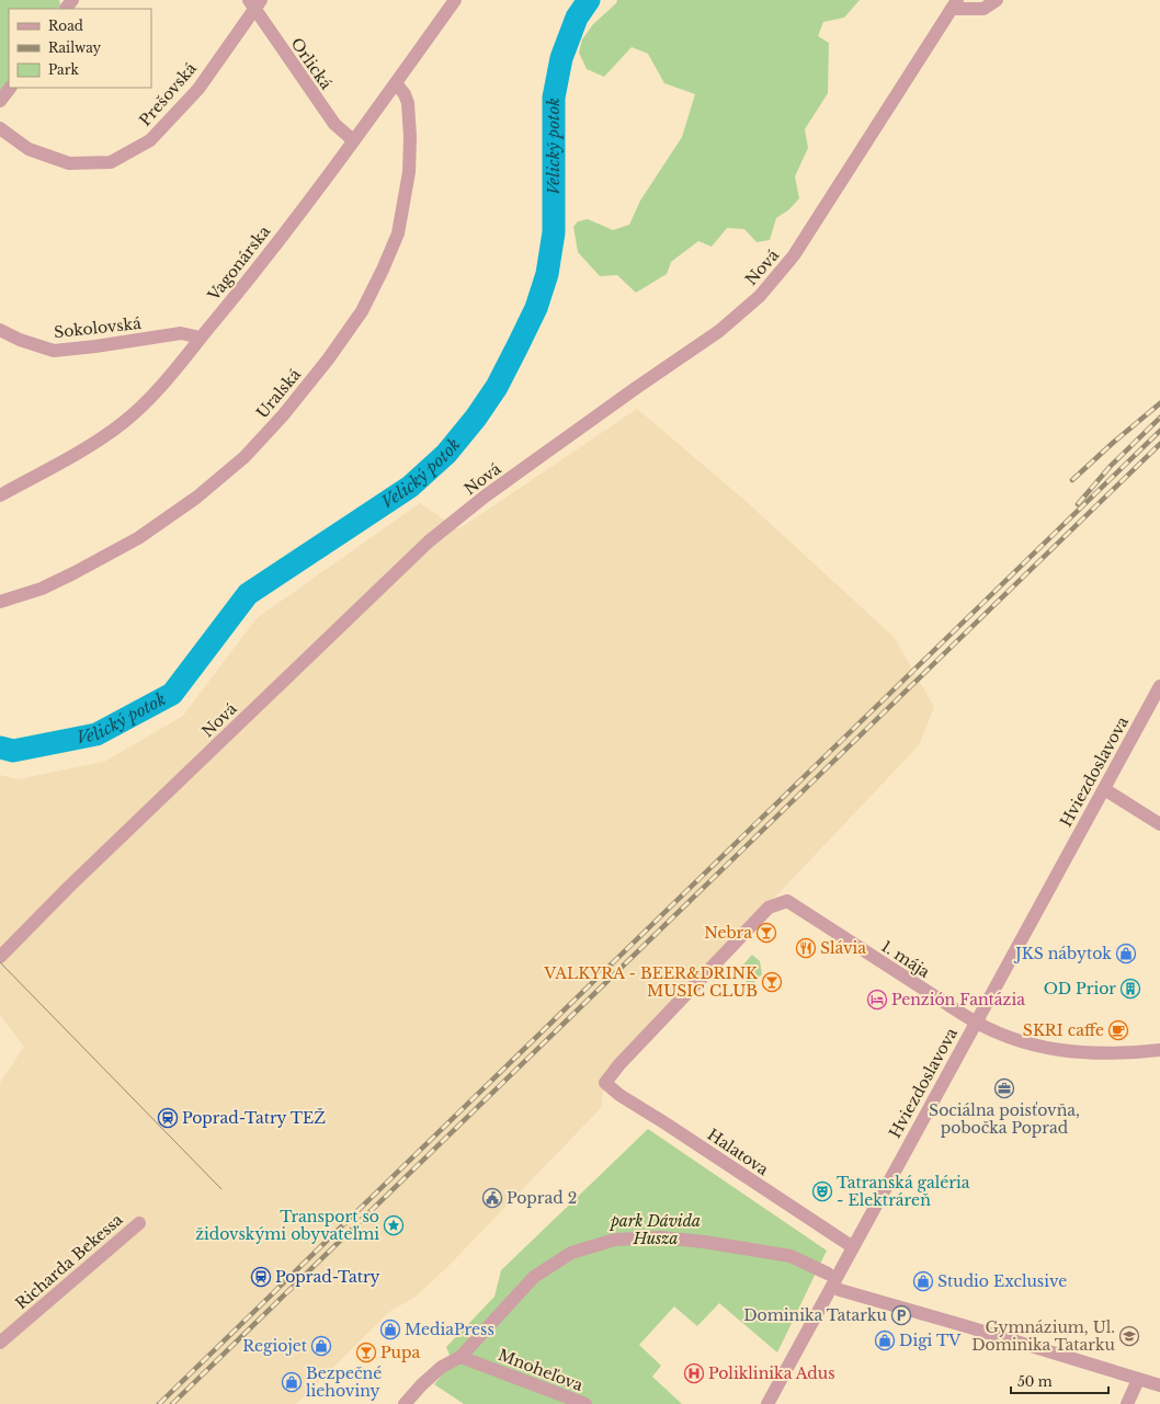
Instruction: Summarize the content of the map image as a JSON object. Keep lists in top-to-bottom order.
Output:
{
  "streets": {
    "street": [
      "Orlická",
      "Prešovská",
      "Vagonárska",
      "Nová",
      "Sokolovská",
      "Uralská",
      "Hviezdoslavova",
      "1. mája",
      "Halatova",
      "Richarda Bekessa",
      "Mnoheľova"
    ]
  },
  "crossings": [
    ["Orlická", "Prešovská"],
    ["Orlická", "Vagonárska"],
    ["Vagonárska", "Sokolovská"],
    ["Vagonárska", "Uralská"],
    ["Hviezdoslavova", "1. mája"],
    ["Hviezdoslavova", "Halatova"],
    ["1. mája", "Halatova"]
  ],
  "water": ["Velický potok"],
  "parks": ["park Dávida Husza"],
  "places": {
    "bar": ["Nebra", "VALKYRA - BEER&DRINK MUSIC CLUB", "Pupa"],
    "restaurant": ["Slávia"],
    "shop": [
      "JKS nábytok",
      "Studio Exclusive",
      "MediaPress",
      "Digi TV",
      "Regiojet",
      "Bezpečné liehoviny"
    ],
    "building": ["OD Prior"],
    "hotel": ["Penzión Fantázia"],
    "cafe": ["SKRI caffe"],
    "office": ["Sociálna poisťovňa, pobočka Poprad"],
    "station": ["Poprad-Tatry TEŽ", "Poprad-Tatry"],
    "theatre": ["Tatranská galéria - Elektráreň"],
    "public building": ["Poprad 2"],
    "place": ["Transport so židovskými obyvateľmi"],
    "parking": ["Dominika Tatarku"],
    "school or university": ["Gymnázium, Ul. Dominika Tatarku"],
    "hospital": ["Poliklinika Adus"]
  },
  "legend": ["Road", "Railway", "Park"],
  "scale_bar": "50 m"
}
